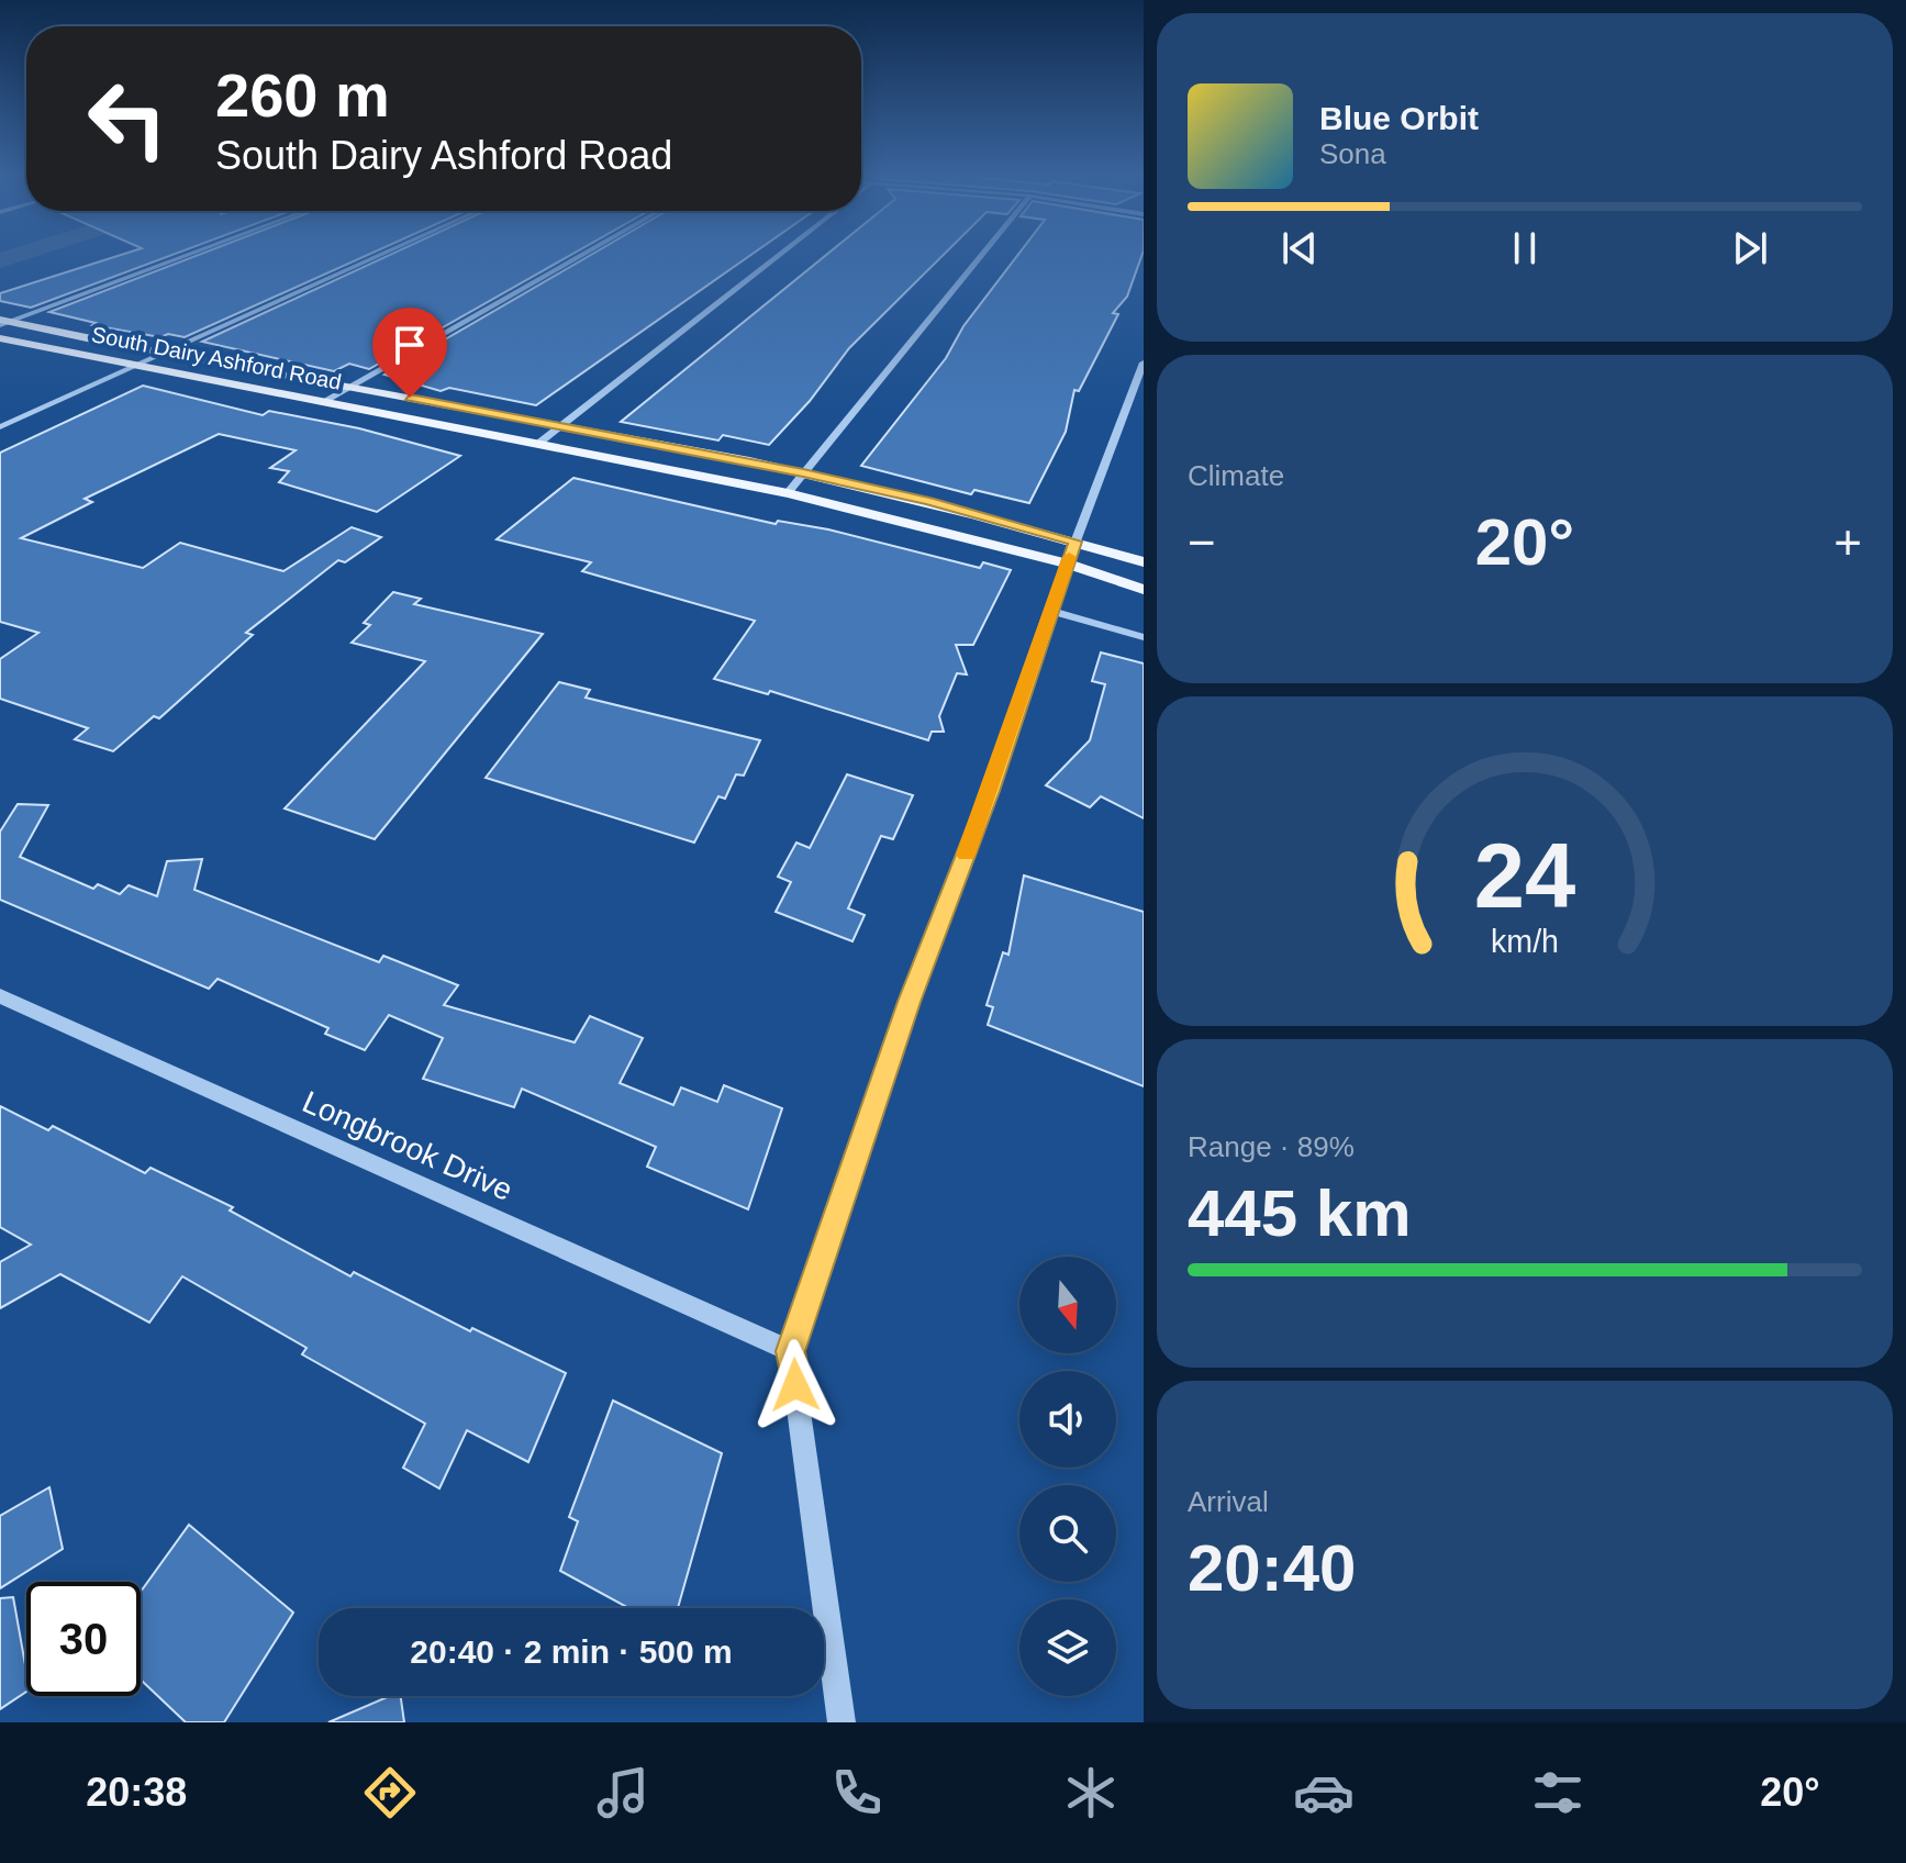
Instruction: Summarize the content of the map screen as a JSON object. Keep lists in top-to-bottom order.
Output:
{
  "streets": {
    "main road": ["South Dairy Ashford Road"],
    "street": ["Longbrook Drive"]
  },
  "north": "bottom",
  "page": {
    "turn": ["260 m", "South Dairy Ashford Road"],
    "song": ["Blue Orbit", "Sona"],
    "tile": [
      "Climate",
      ["Range · 89%", "445 km"],
      ["Arrival", "20:40"]
    ],
    "heat": ["−", "20°", "+"],
    "limit": "30",
    "trip": "20:40 · 2 min · 500 m",
    "tabs": ["20:38", "20°"],
    "gauge": ["24", "km/h"]
  }
}
